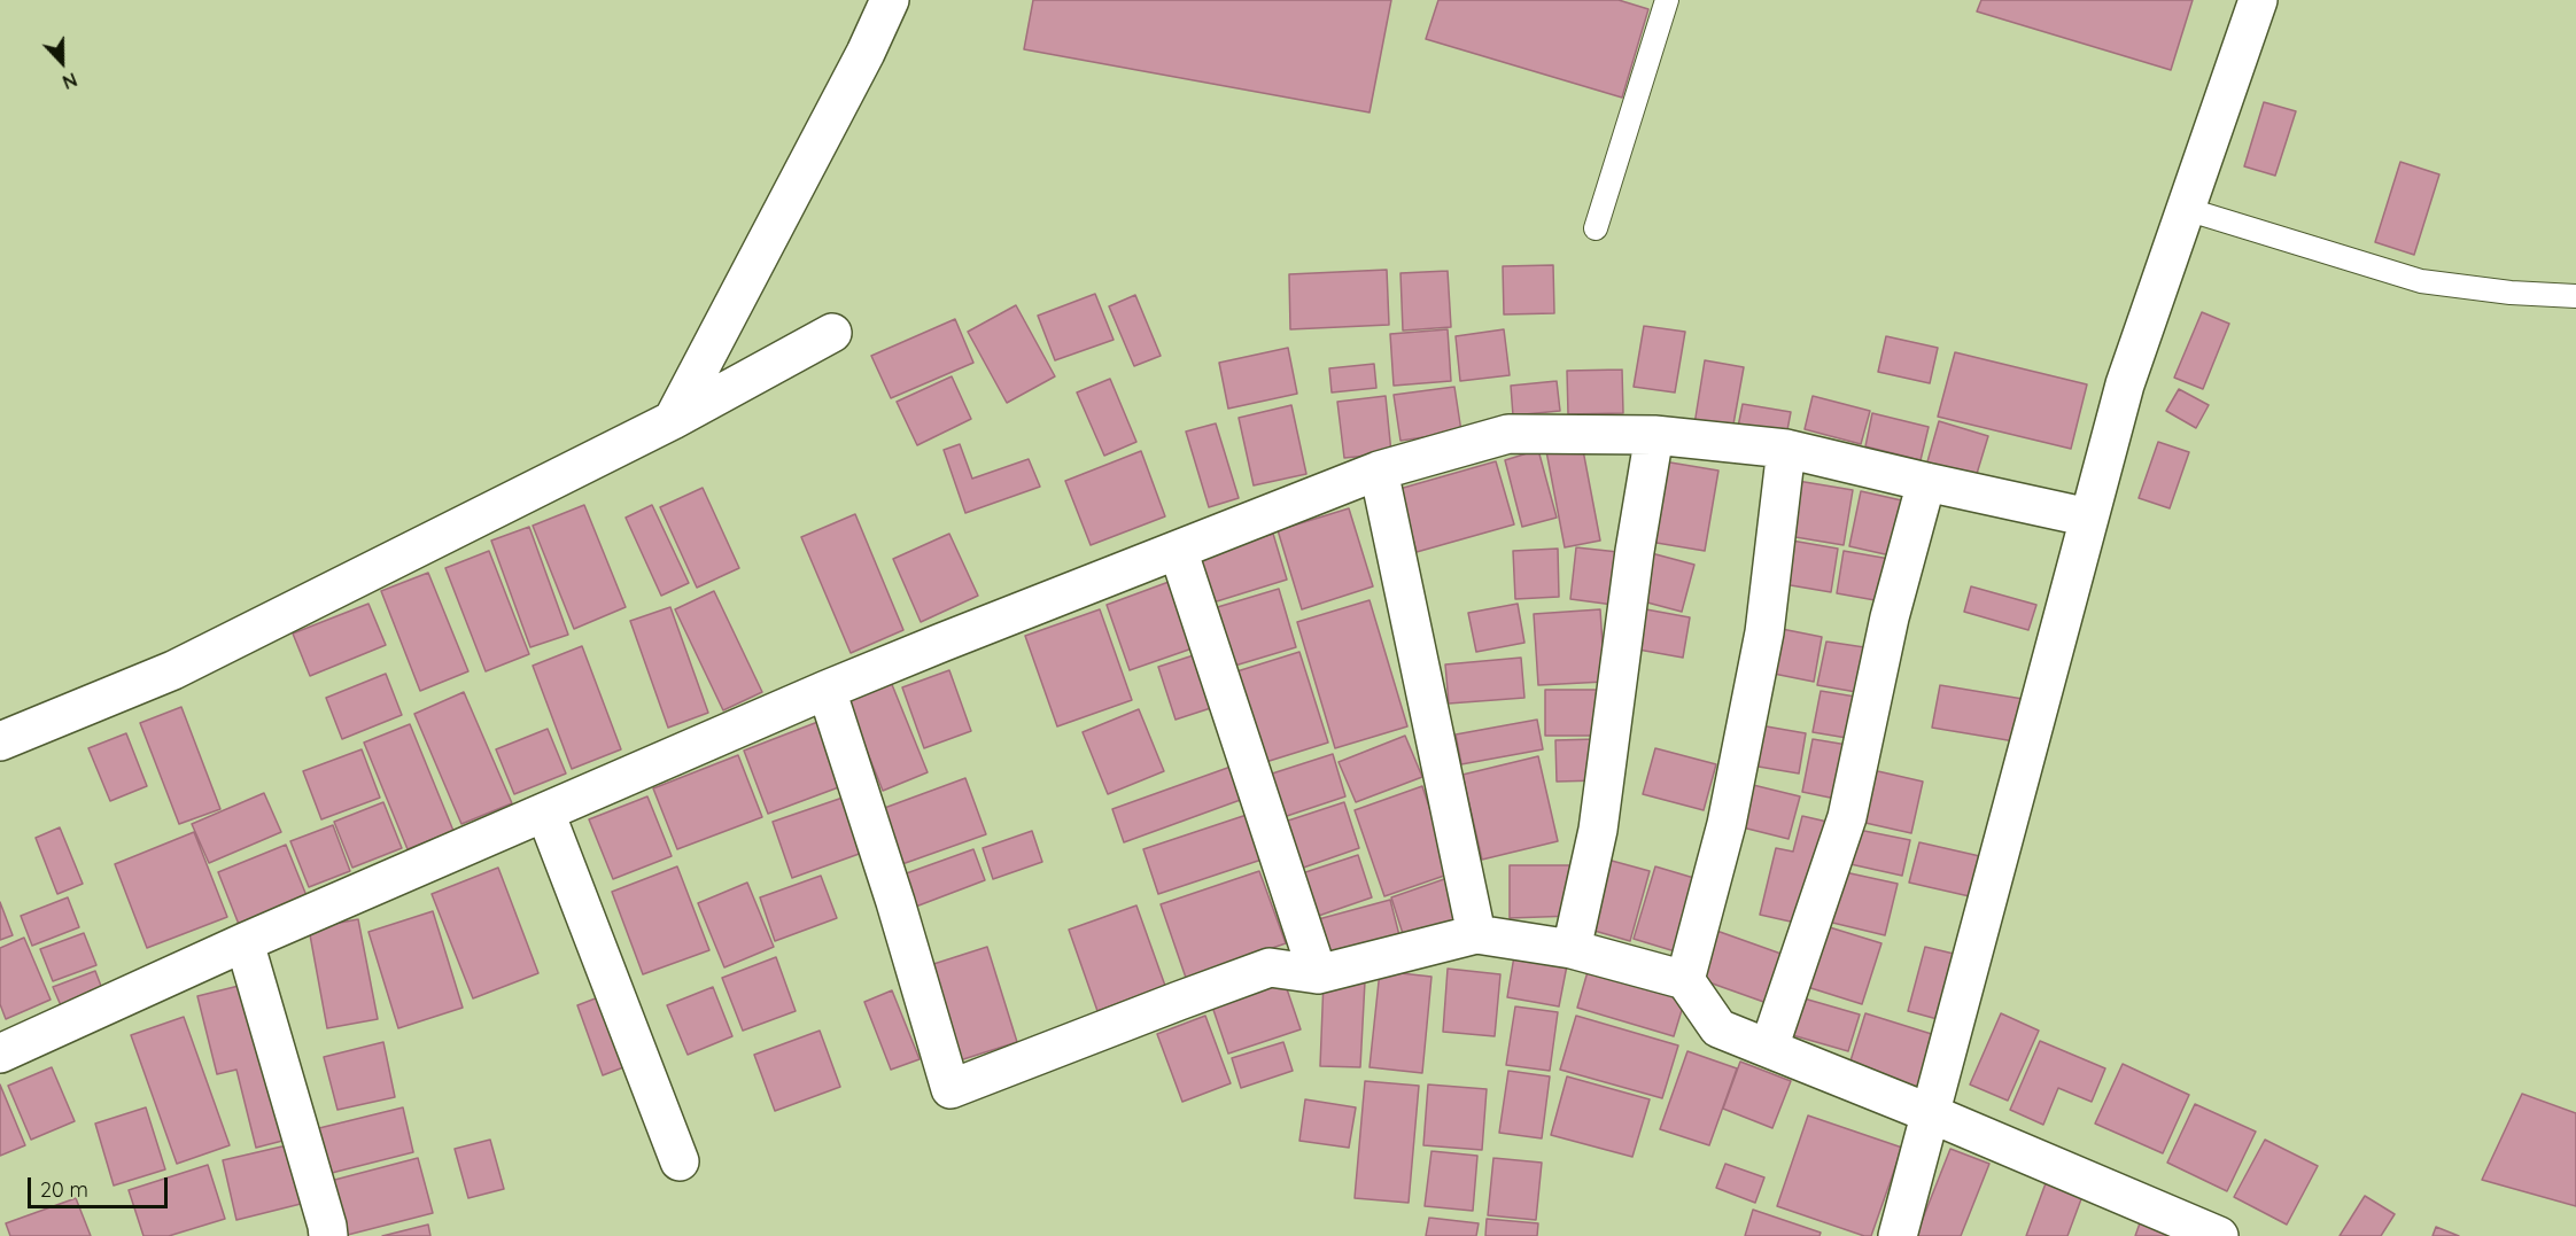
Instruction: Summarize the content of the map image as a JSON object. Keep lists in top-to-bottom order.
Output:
{
  "scale_bar": "20 m",
  "north": "bottom"
}
